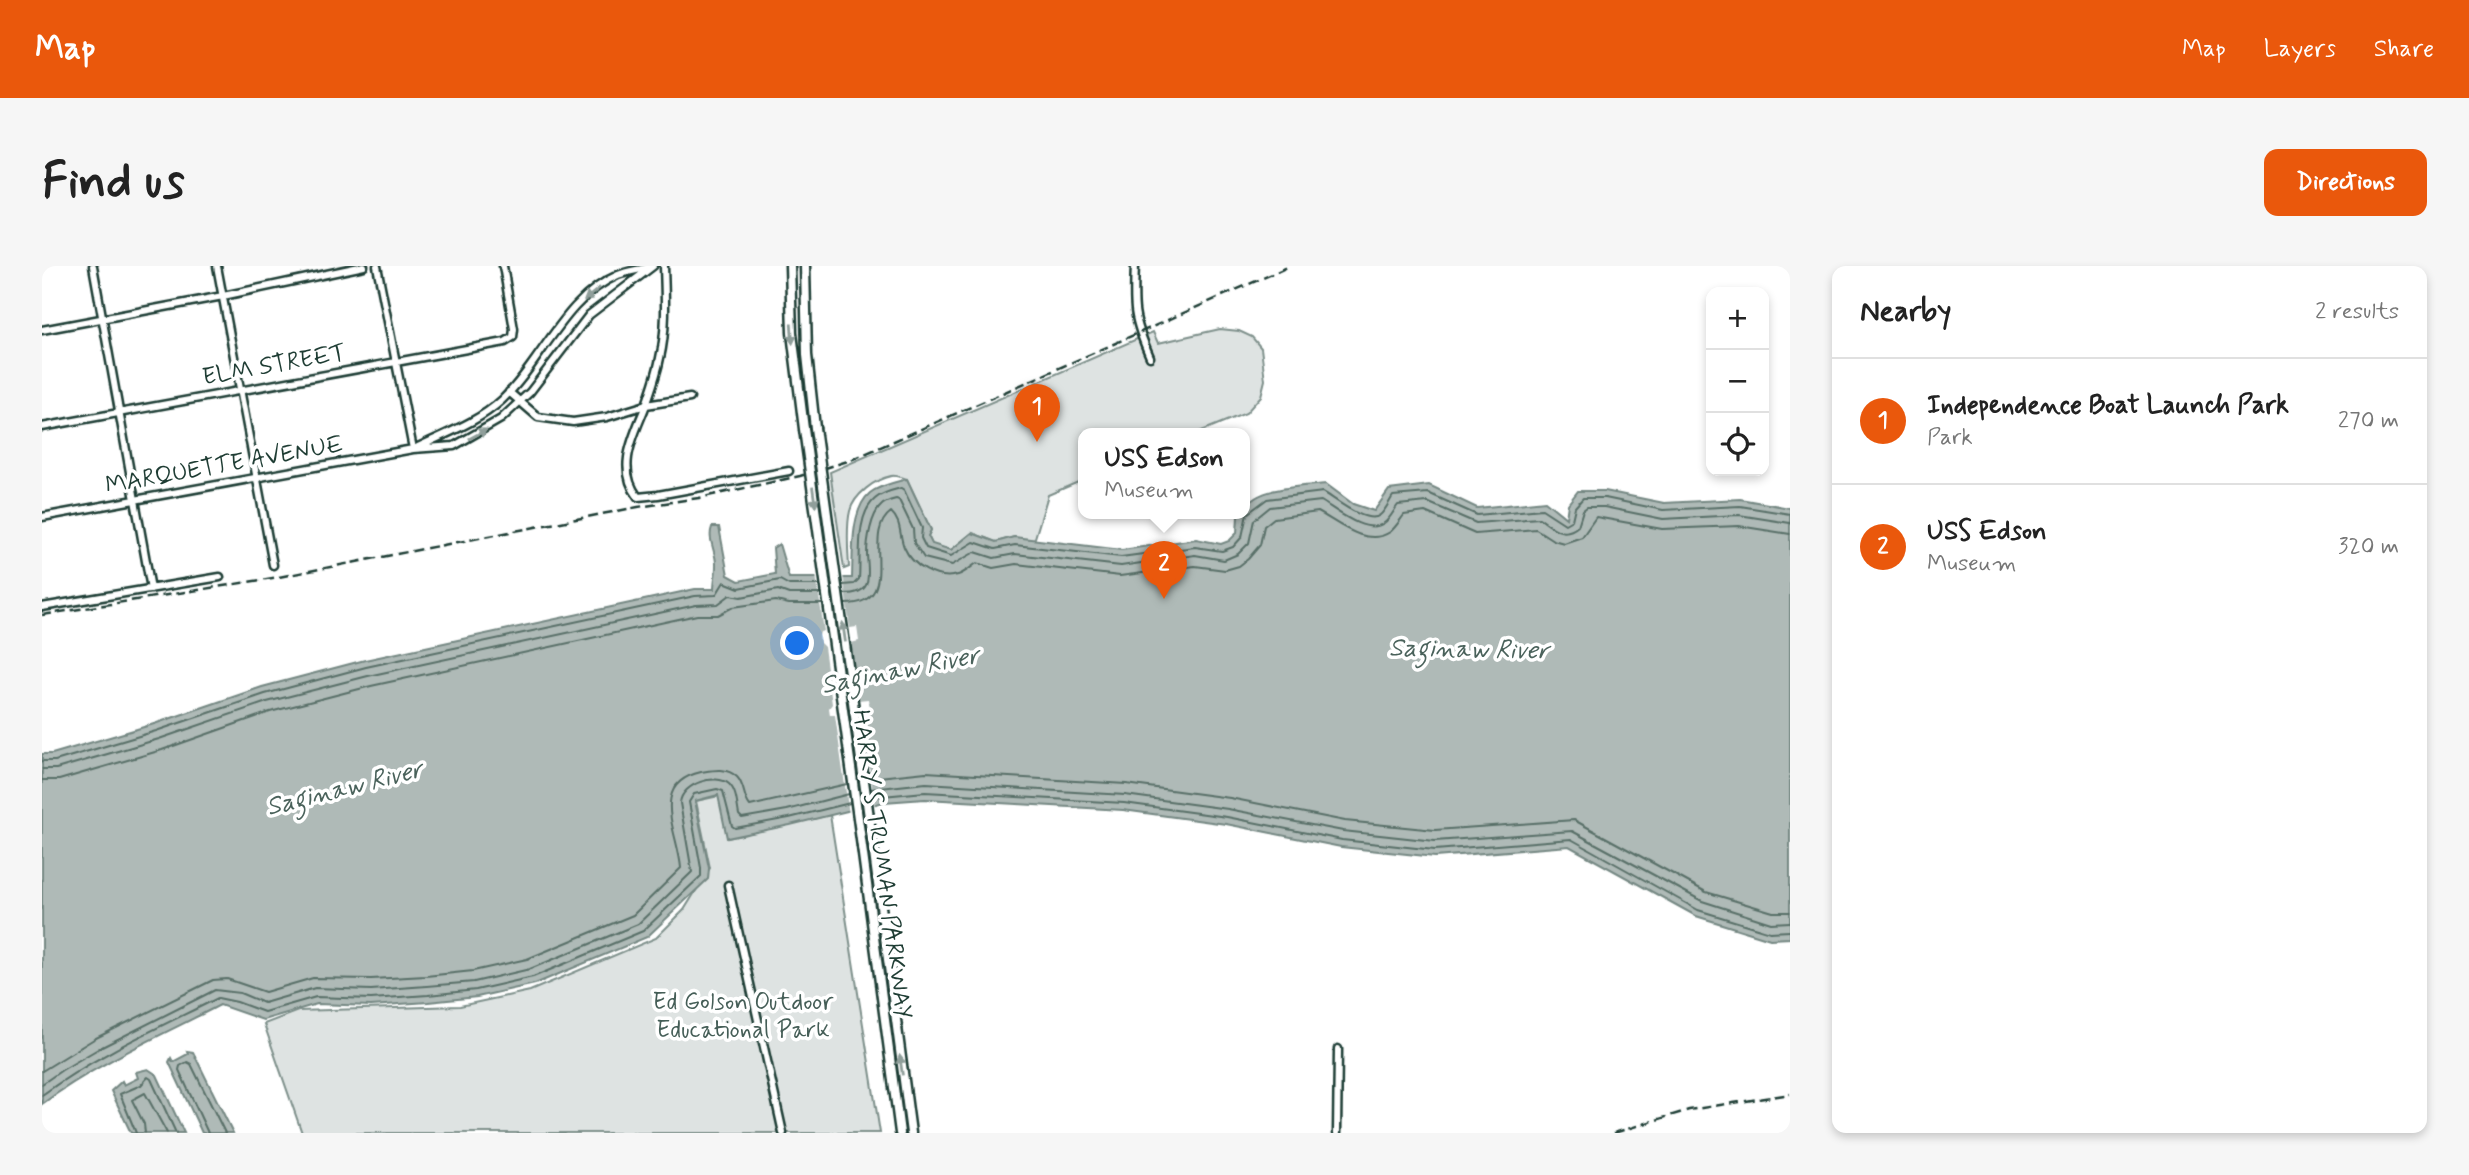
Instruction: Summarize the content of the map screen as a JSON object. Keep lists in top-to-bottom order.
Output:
{
  "streets": {
    "main road": ["HARRY S TRUMAN PARKWAY"],
    "street": ["ELM STREET", "MARQUETTE AVENUE"]
  },
  "water": ["Saginaw River"],
  "parks": ["Ed Golson Outdoor Educational Park"],
  "page": {
    "header": "Map",
    "nav": ["Map", "Layers", "Share"],
    "buttons": "Directions",
    "title": "Find us",
    "heading": ["Nearby", "2 results"],
    "map_buttons": ["+", "−"],
    "list": [
      {
        "mark": "1",
        "name": "Independence Boat Launch Park",
        "note": "Park",
        "value": "270 m"
      },
      {
        "mark": "2",
        "name": "USS Edson",
        "note": "Museum",
        "value": "320 m"
      }
    ],
    "pins": ["1", "2"],
    "popup": ["USS Edson", "Museum"]
  }
}
